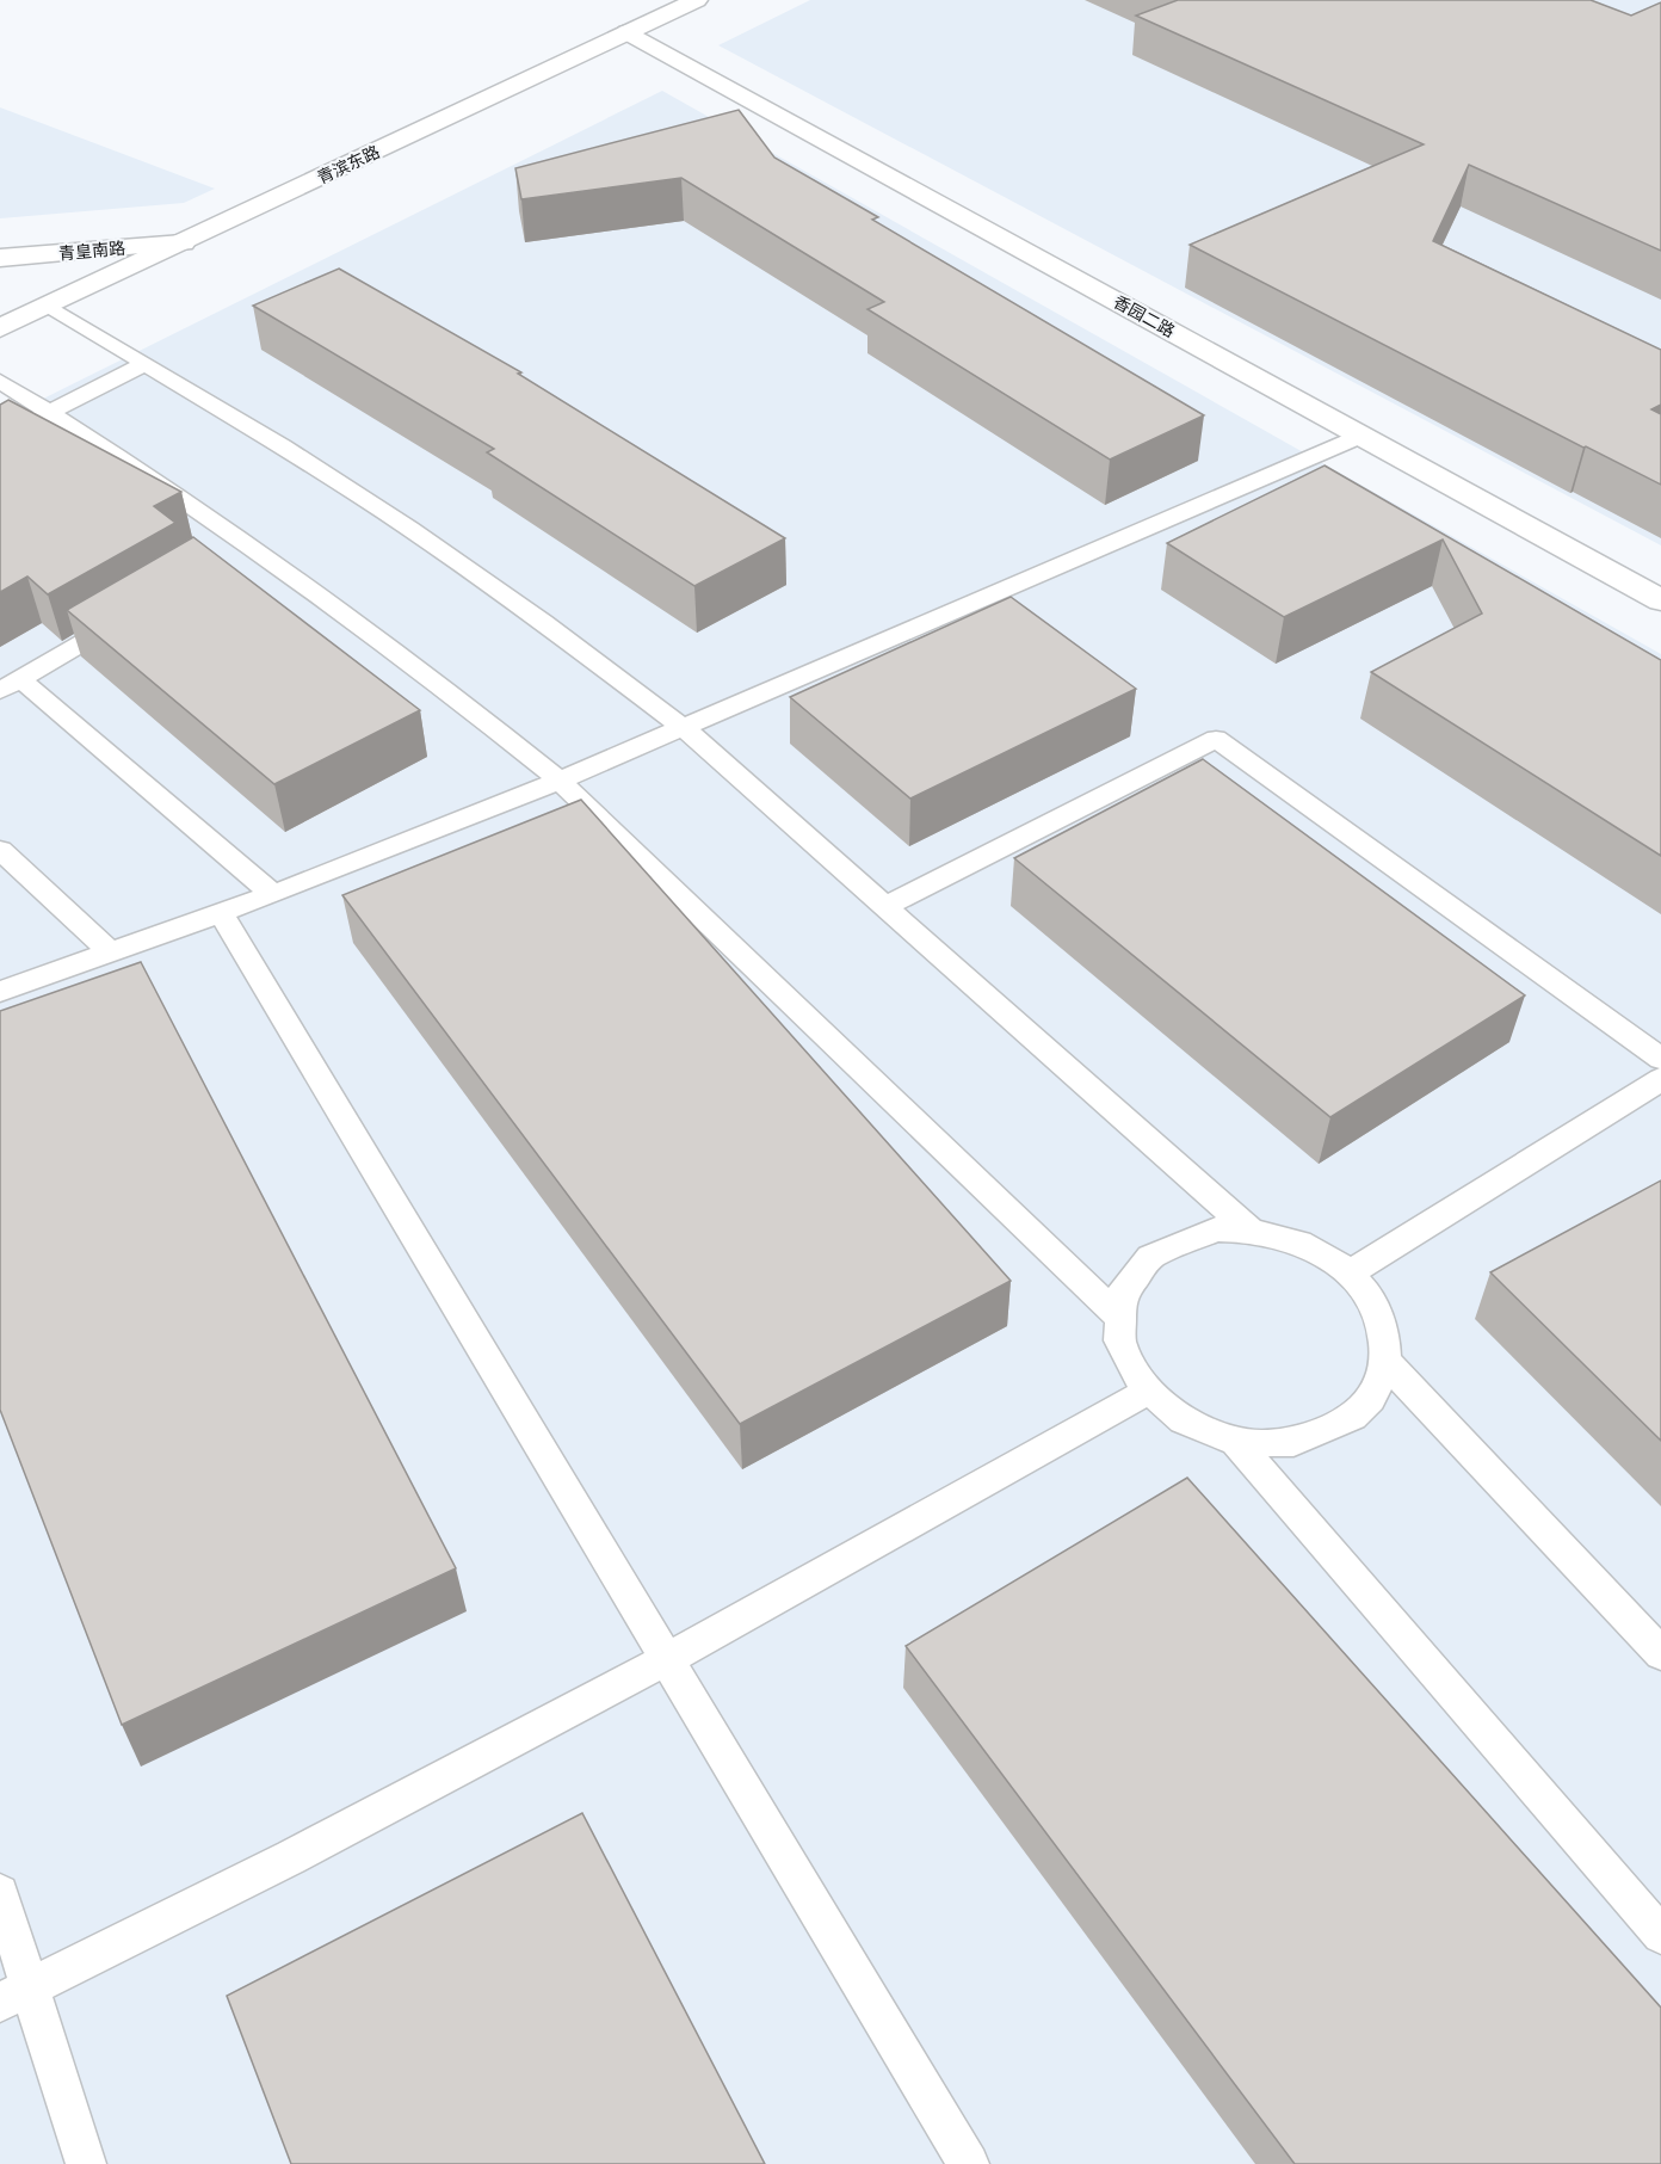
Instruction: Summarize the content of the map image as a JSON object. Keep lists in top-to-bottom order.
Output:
{
  "streets": {
    "street": ["青滨东路", "青皇南路", "香园二路"]
  },
  "crossings": [
    ["青滨东路", "青皇南路"],
    ["青滨东路", "香园二路"]
  ]
}
